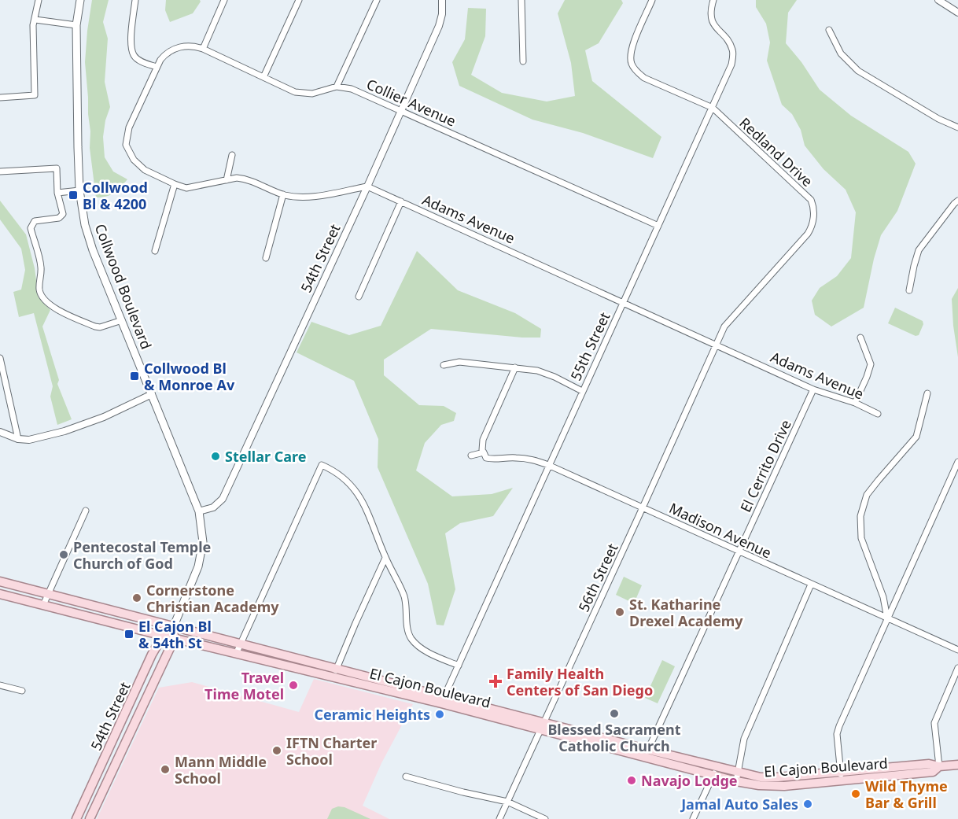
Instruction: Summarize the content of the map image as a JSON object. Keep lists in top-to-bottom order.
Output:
{
  "streets": {
    "main road": ["54th Street", "Collwood Boulevard", "El Cajon Boulevard"],
    "street": [
      "Collier Avenue",
      "Redland Drive",
      "Adams Avenue",
      "55th Street",
      "El Cerrito Drive",
      "Madison Avenue",
      "56th Street"
    ]
  },
  "crossings": [
    ["Collier Avenue", "54th Street"],
    ["Collier Avenue", "55th Street"],
    ["Redland Drive", "Adams Avenue"],
    ["Redland Drive", "55th Street"],
    ["Redland Drive", "56th Street"],
    ["Adams Avenue", "54th Street"],
    ["Adams Avenue", "55th Street"],
    ["Adams Avenue", "El Cerrito Drive"],
    ["Adams Avenue", "56th Street"],
    ["54th Street", "Collwood Boulevard"],
    ["54th Street", "El Cajon Boulevard"],
    ["Collwood Boulevard", "El Cajon Boulevard"],
    ["55th Street", "Madison Avenue"],
    ["55th Street", "El Cajon Boulevard"],
    ["El Cerrito Drive", "Madison Avenue"],
    ["El Cerrito Drive", "El Cajon Boulevard"],
    ["Madison Avenue", "56th Street"],
    ["56th Street", "El Cajon Boulevard"]
  ],
  "places": {
    "transit": ["Collwood Bl & 4200", "Collwood Bl & Monroe Av", "El Cajon Bl & 54th St"],
    "other": [
      "Stellar Care",
      "Pentecostal Temple Church of God",
      "Cornerstone Christian Academy",
      "St. Katharine Drexel Academy",
      "Travel Time Motel",
      "Blessed Sacrament Catholic Church",
      "Ceramic Heights",
      "IFTN Charter School",
      "Mann Middle School",
      "Navajo Lodge",
      "Wild Thyme Bar & Grill",
      "Jamal Auto Sales"
    ],
    "health": ["Family Health Centers of San Diego"]
  }
}
